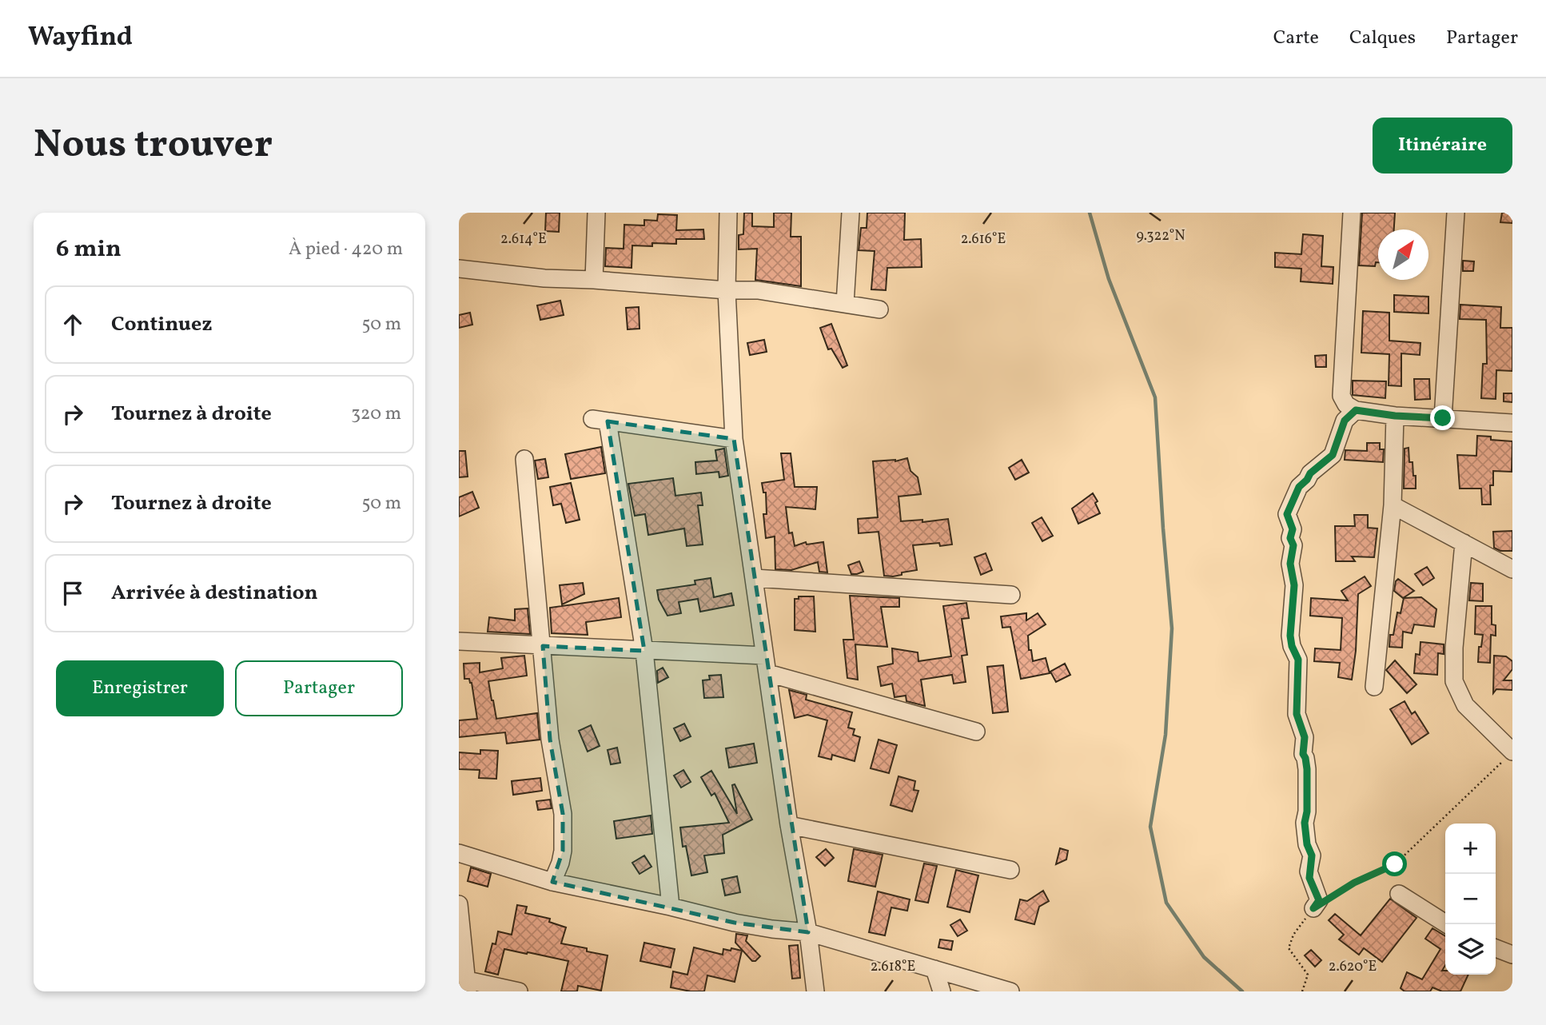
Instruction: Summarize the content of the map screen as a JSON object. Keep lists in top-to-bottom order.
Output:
{
  "north": "top right",
  "page": {
    "header": "Wayfind",
    "nav": ["Carte", "Calques", "Partager"],
    "buttons": [
      "Itinéraire",
      ["Enregistrer", "Partager"]
    ],
    "title": "Nous trouver",
    "heading": ["6 min", "À pied · 420 m"],
    "list": [
      ["Continuez", "50 m"],
      ["Tournez à droite", "320 m"],
      ["Tournez à droite", "50 m"],
      "Arrivée à destination"
    ],
    "map_buttons": ["+", "−"]
  },
  "coordinates": [
    "9.322°N",
    "2.614°E",
    "2.616°E",
    "2.618°E",
    "2.620°E"
  ]
}
